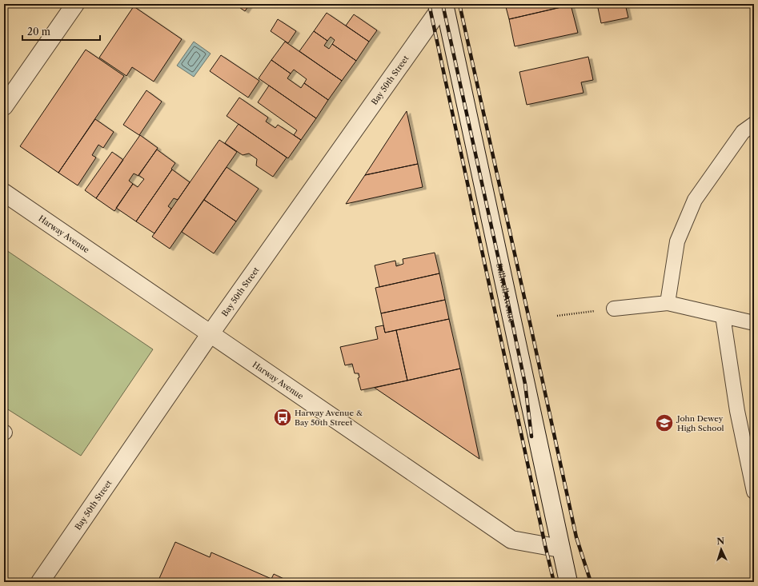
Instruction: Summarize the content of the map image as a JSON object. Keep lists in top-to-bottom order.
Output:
{
  "streets": {
    "street": ["Bay 50th Street", "Harway Avenue", "Stillwell Avenue"]
  },
  "crossings": [
    ["Bay 50th Street", "Harway Avenue"],
    ["Bay 50th Street", "Stillwell Avenue"],
    ["Harway Avenue", "Stillwell Avenue"]
  ],
  "places": {
    "bus stop": ["Harway Avenue & Bay 50th Street"],
    "school or university": ["John Dewey High School"]
  },
  "scale_bar": "20 m",
  "north": "top"
}
